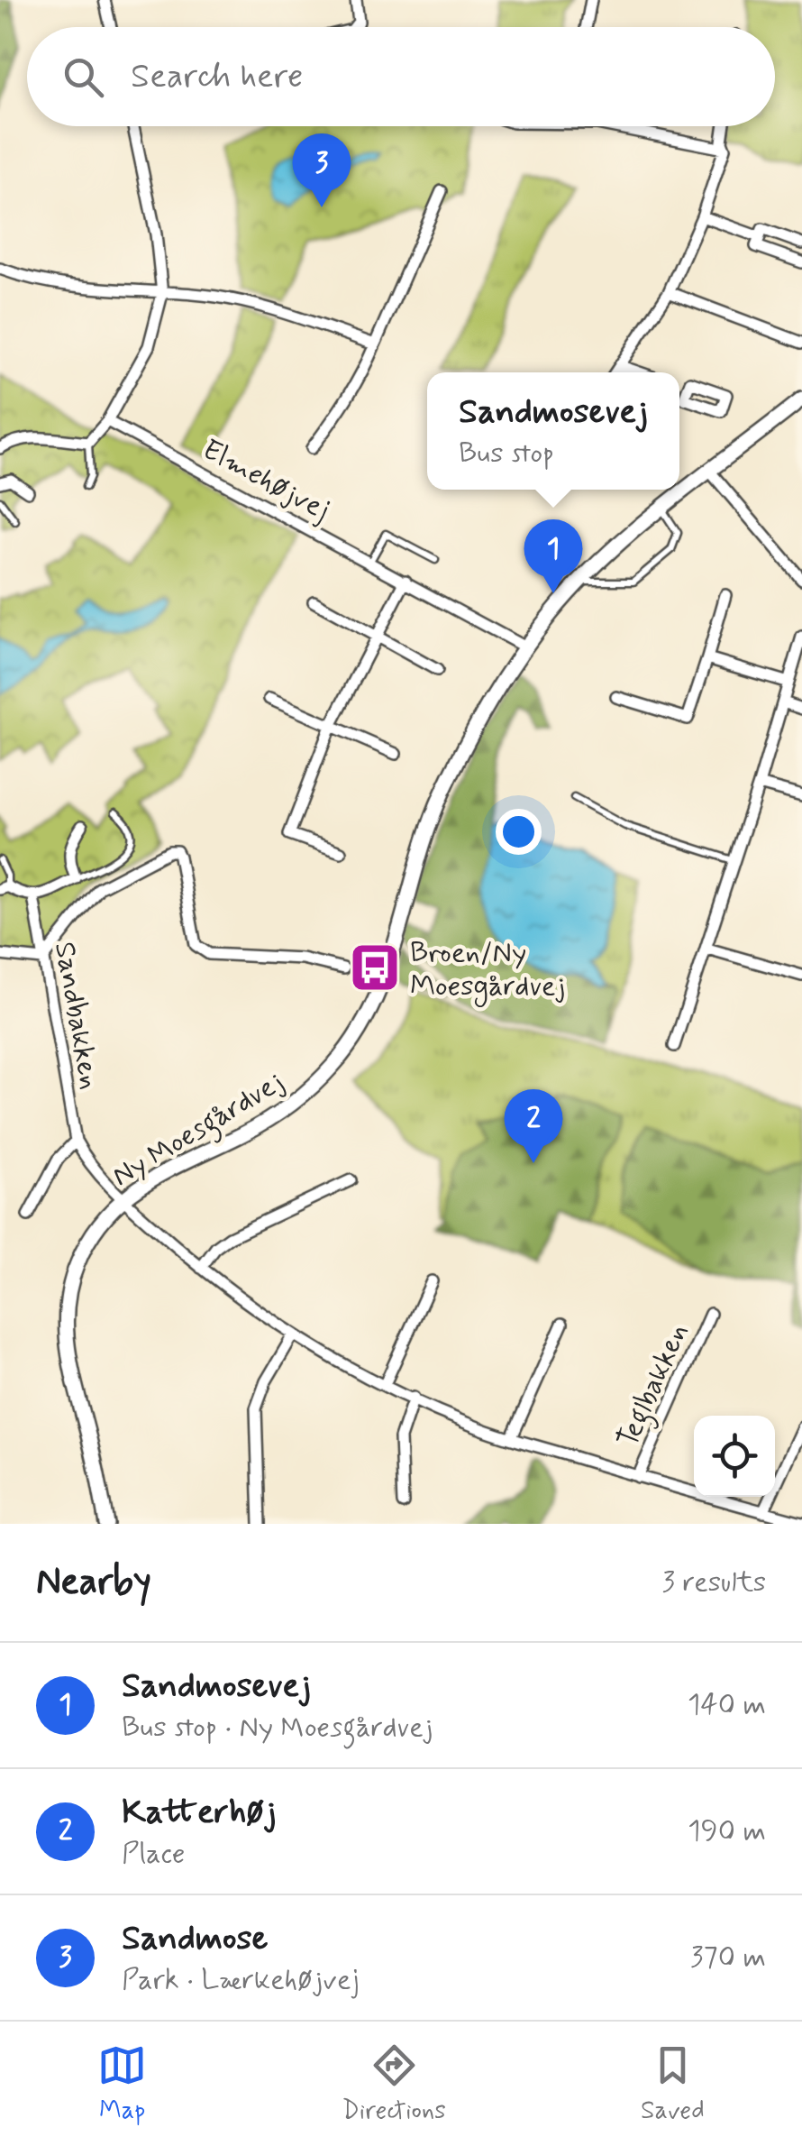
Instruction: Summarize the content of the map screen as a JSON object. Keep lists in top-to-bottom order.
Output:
{
  "streets": {
    "street": [
      "Elmehøjvej",
      "Sandbakken",
      "Ny Moesgårdvej",
      "Teglbakken"
    ]
  },
  "crossings": [
    ["Elmehøjvej", "Ny Moesgårdvej"],
    ["Sandbakken", "Ny Moesgårdvej"],
    ["Sandbakken", "Teglbakken"],
    ["Ny Moesgårdvej", "Teglbakken"]
  ],
  "places": {
    "bus stop": ["Broen/Ny Moesgårdvej"]
  },
  "page": {
    "search": "Search here",
    "pins": ["3", "1", "2"],
    "popup": ["Sandmosevej", "Bus stop"],
    "heading": ["Nearby", "3 results"],
    "list": [
      {
        "mark": "1",
        "name": "Sandmosevej",
        "note": "Bus stop · Ny Moesgårdvej",
        "value": "140 m"
      },
      {
        "mark": "2",
        "name": "Katterhøj",
        "note": "Place",
        "value": "190 m"
      },
      {
        "mark": "3",
        "name": "Sandmose",
        "note": "Park · Lærkehøjvej",
        "value": "370 m"
      }
    ],
    "nav": ["Map", "Directions", "Saved"]
  }
}
